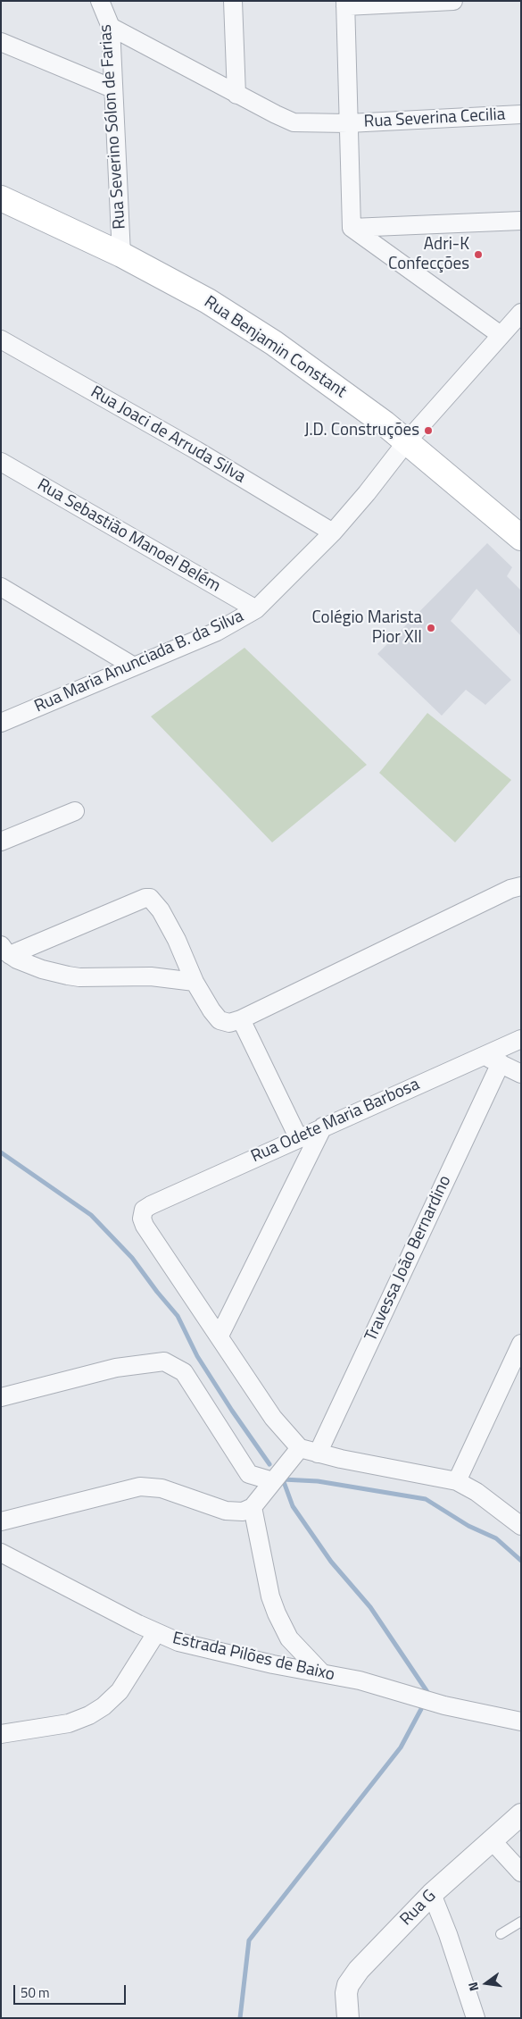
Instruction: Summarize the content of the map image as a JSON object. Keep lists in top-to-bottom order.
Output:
{
  "streets": {
    "main road": ["Rua Benjamin Constant"],
    "street": [
      "Rua Severina Cecilia",
      "Rua Severino Sólon de Farias",
      "Rua Joaci de Arruda Silva",
      "Rua Sebastião Manoel Belém",
      "Rua Maria Anunciada B. da Silva",
      "Rua Odete Maria Barbosa",
      "Travessa João Bernardino",
      "Estrada Pilões de Baixo",
      "Rua G"
    ]
  },
  "crossings": [
    ["Rua Severina Cecilia", "Rua Severino Sólon de Farias"],
    ["Rua Severino Sólon de Farias", "Rua Benjamin Constant"],
    ["Rua Benjamin Constant", "Rua Maria Anunciada B. da Silva"],
    ["Rua Joaci de Arruda Silva", "Rua Maria Anunciada B. da Silva"],
    ["Rua Sebastião Manoel Belém", "Rua Maria Anunciada B. da Silva"]
  ],
  "places": ["Adri-K Confecções", "J.D. Construções", "Colégio Marista Pior XII"],
  "scale_bar": "50 m",
  "north": "left"
}
